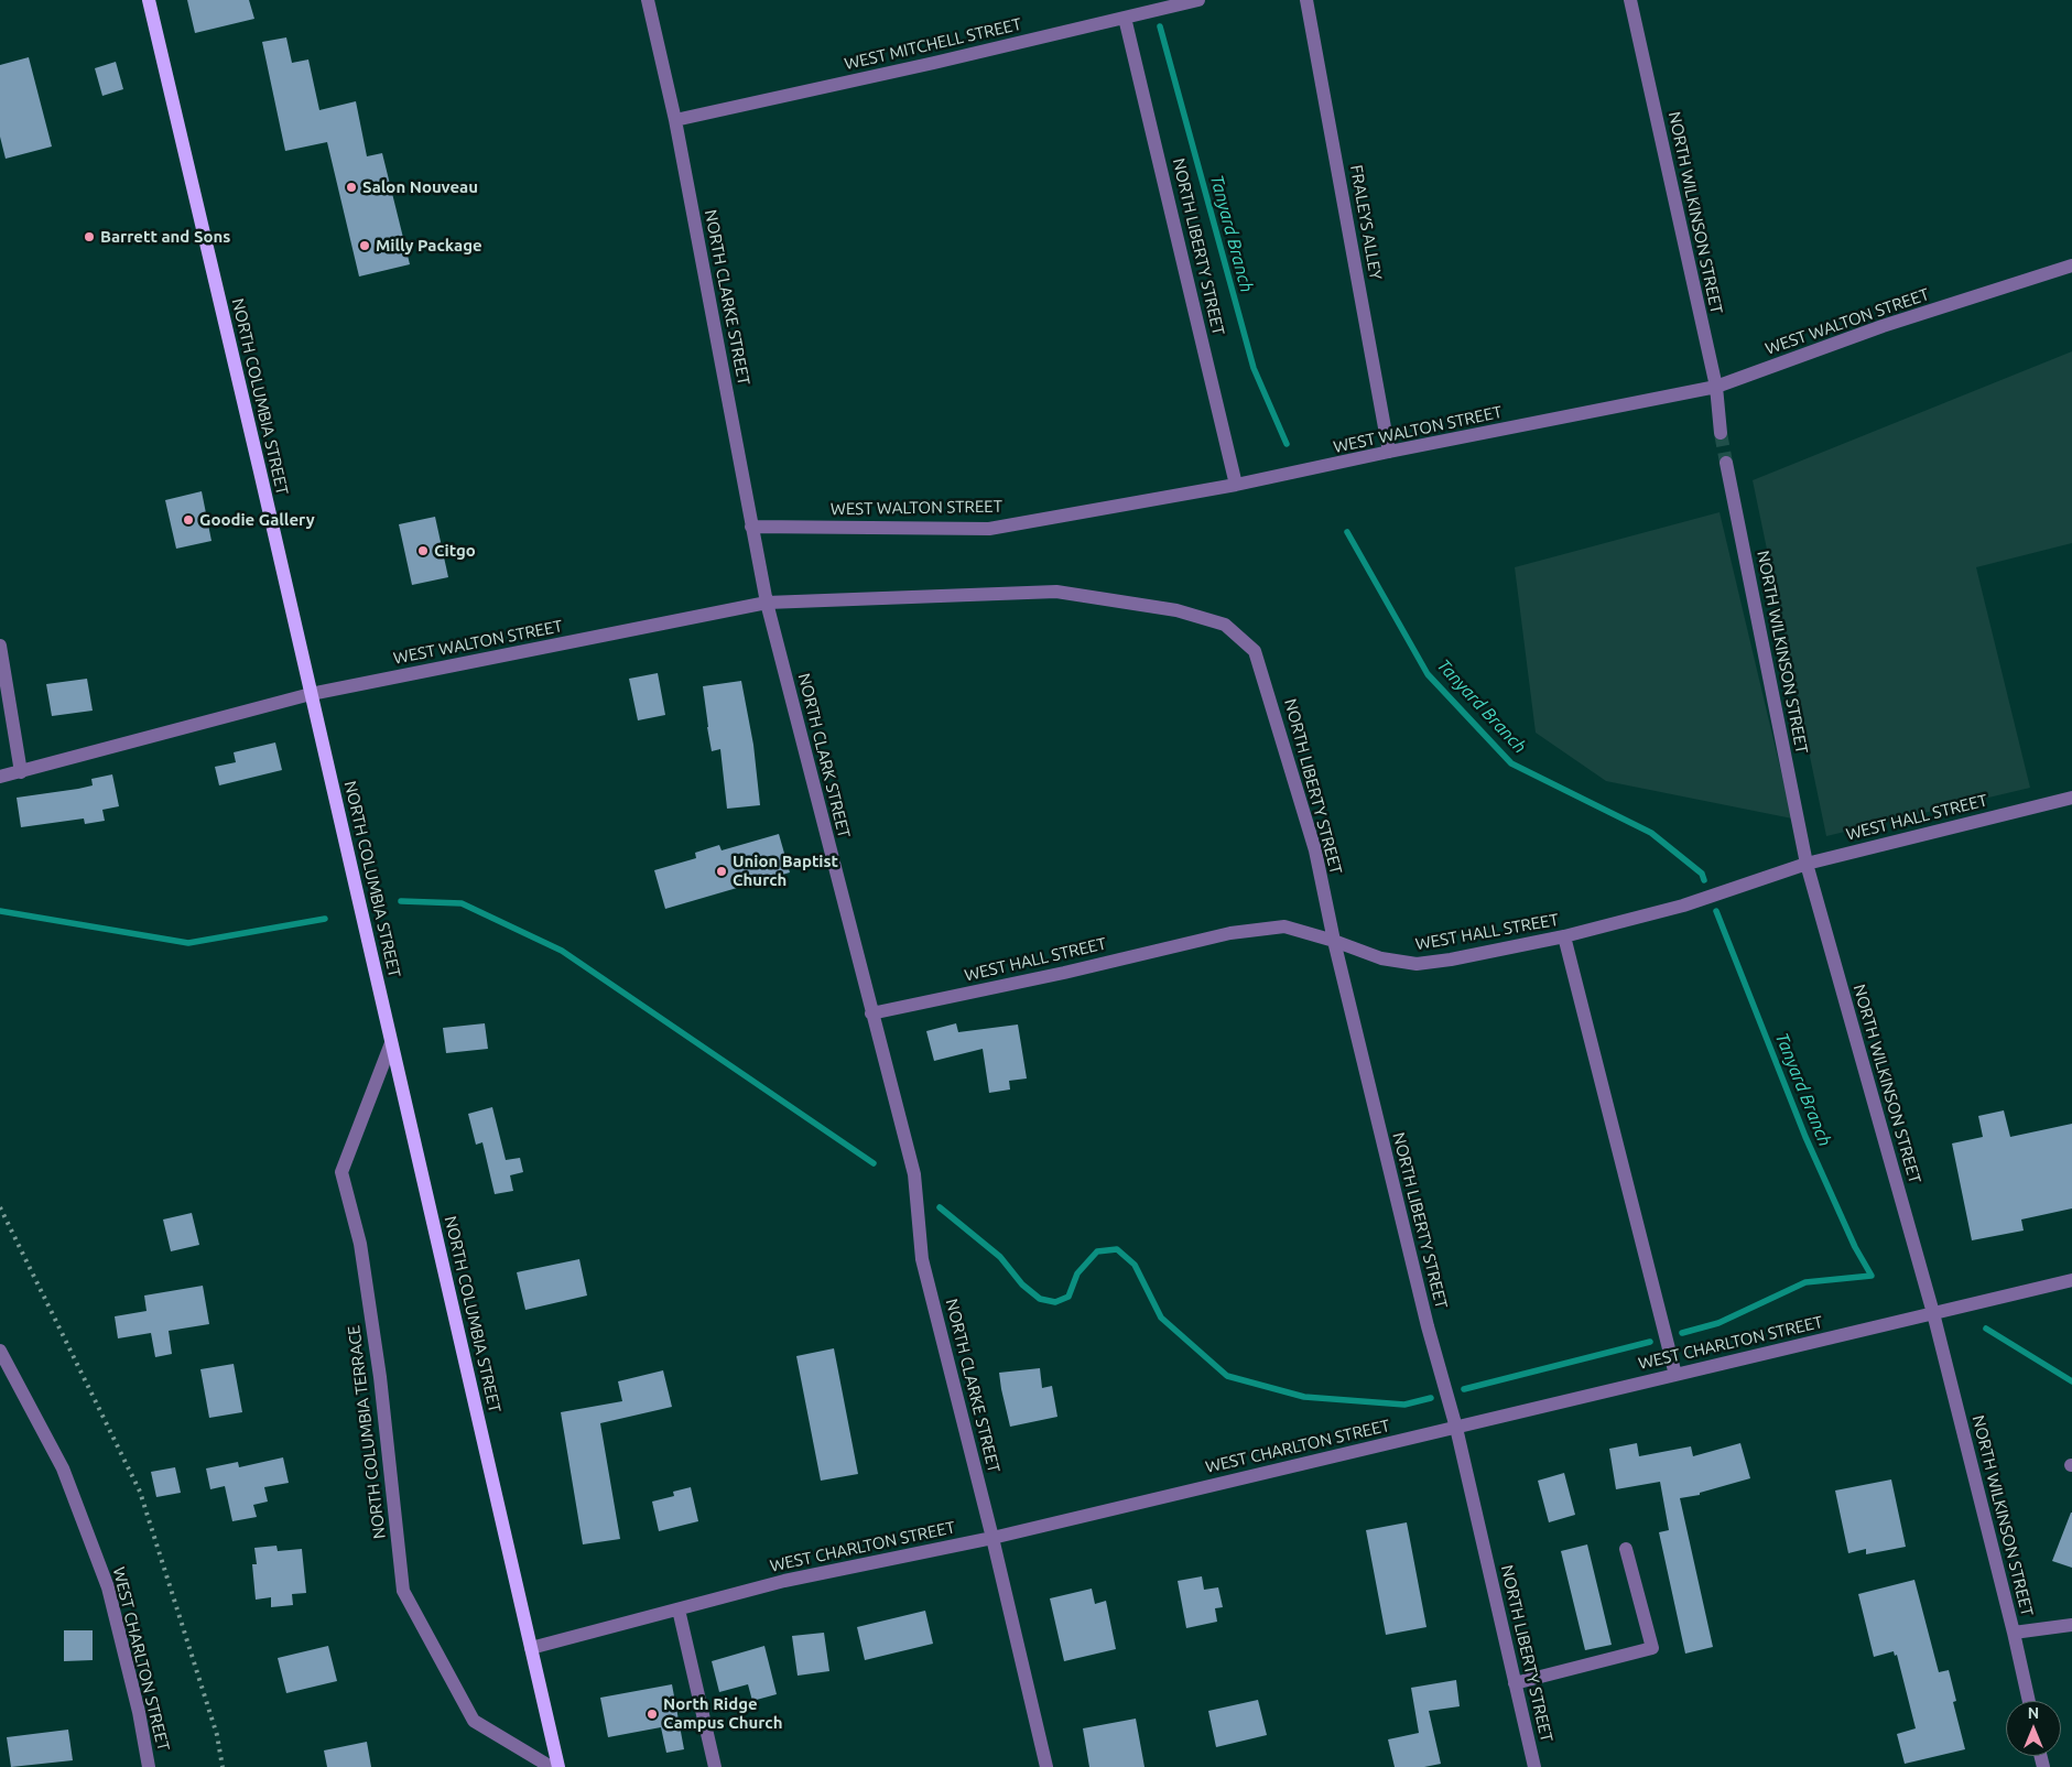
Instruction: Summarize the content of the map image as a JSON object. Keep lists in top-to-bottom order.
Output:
{
  "streets": {
    "main road": ["NORTH COLUMBIA STREET"],
    "street": [
      "WEST MITCHELL STREET",
      "NORTH WILKINSON STREET",
      "FRALEYS ALLEY",
      "NORTH LIBERTY STREET",
      "NORTH CLARKE STREET",
      "WEST WALTON STREET",
      "NORTH CLARK STREET",
      "WEST HALL STREET",
      "WEST CHARLTON STREET",
      "NORTH COLUMBIA TERRACE"
    ]
  },
  "crossings": [
    ["WEST MITCHELL STREET", "NORTH LIBERTY STREET"],
    ["WEST MITCHELL STREET", "NORTH CLARKE STREET"],
    ["NORTH WILKINSON STREET", "WEST WALTON STREET"],
    ["NORTH WILKINSON STREET", "WEST HALL STREET"],
    ["NORTH WILKINSON STREET", "WEST CHARLTON STREET"],
    ["FRALEYS ALLEY", "WEST WALTON STREET"],
    ["NORTH LIBERTY STREET", "WEST WALTON STREET"],
    ["NORTH LIBERTY STREET", "WEST HALL STREET"],
    ["NORTH LIBERTY STREET", "WEST CHARLTON STREET"],
    ["NORTH CLARKE STREET", "WEST WALTON STREET"],
    ["NORTH CLARKE STREET", "NORTH CLARK STREET"],
    ["NORTH CLARKE STREET", "WEST HALL STREET"],
    ["NORTH CLARKE STREET", "WEST CHARLTON STREET"],
    ["WEST WALTON STREET", "NORTH COLUMBIA STREET"],
    ["WEST WALTON STREET", "NORTH CLARK STREET"],
    ["NORTH COLUMBIA STREET", "WEST CHARLTON STREET"],
    ["NORTH COLUMBIA STREET", "NORTH COLUMBIA TERRACE"],
    ["NORTH CLARK STREET", "WEST HALL STREET"]
  ],
  "water": ["Tanyard Branch"],
  "places": [
    "Salon Nouveau",
    "Barrett and Sons",
    "Milly Package",
    "Goodie Gallery",
    "Citgo",
    "Union Baptist Church",
    "North Ridge Campus Church"
  ],
  "north": "top"
}
